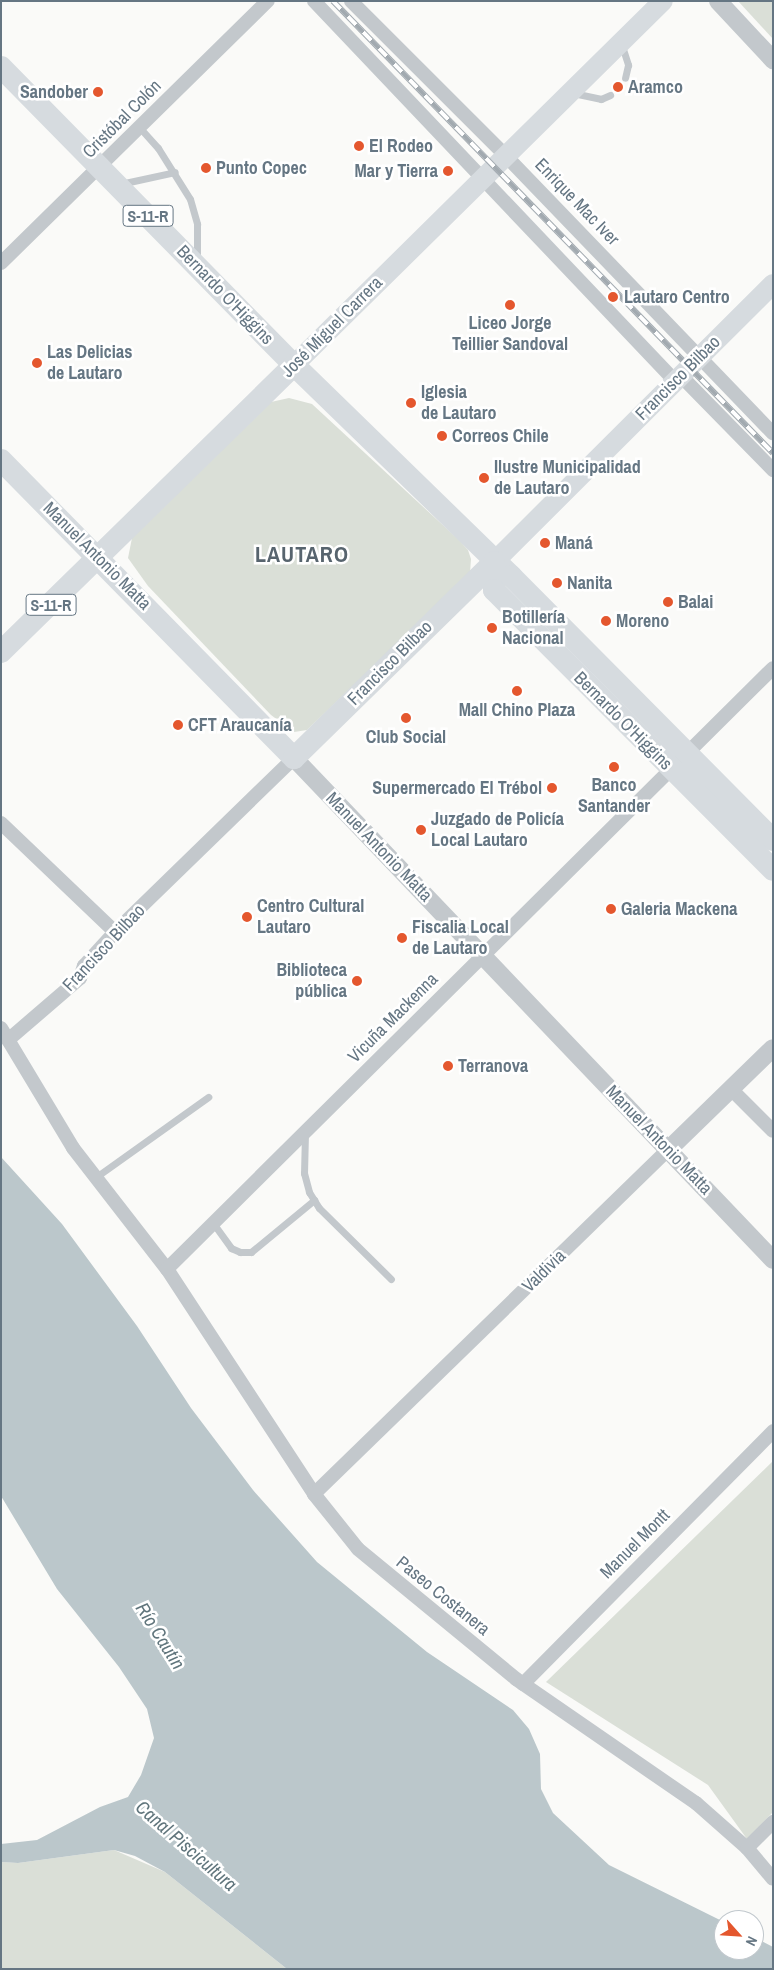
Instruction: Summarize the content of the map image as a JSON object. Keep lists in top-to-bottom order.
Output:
{
  "streets": {
    "main road": [
      "S-11-R",
      "Bernardo O'Higgins",
      "José Miguel Carrera",
      "Francisco Bilbao",
      "Manuel Antonio Matta"
    ],
    "street": [
      "Cristóbal Colón",
      "Enrique Mac Iver",
      "Vicuña Mackenna",
      "Valdivia",
      "Manuel Montt",
      "Paseo Costanera"
    ]
  },
  "crossings": [
    ["Cristóbal Colón", "Bernardo O'Higgins"],
    ["Enrique Mac Iver", "José Miguel Carrera"],
    ["Enrique Mac Iver", "Francisco Bilbao"],
    ["Bernardo O'Higgins", "José Miguel Carrera"],
    ["Bernardo O'Higgins", "Francisco Bilbao"],
    ["Bernardo O'Higgins", "Vicuña Mackenna"],
    ["José Miguel Carrera", "Manuel Antonio Matta"],
    ["Francisco Bilbao", "Manuel Antonio Matta"],
    ["Francisco Bilbao", "Paseo Costanera"],
    ["Manuel Antonio Matta", "Vicuña Mackenna"],
    ["Manuel Antonio Matta", "Valdivia"],
    ["Vicuña Mackenna", "Paseo Costanera"],
    ["Valdivia", "Paseo Costanera"],
    ["Manuel Montt", "Paseo Costanera"]
  ],
  "districts": ["LAUTARO"],
  "water": ["Río Cautín", "Canal Piscicultura"],
  "places": [
    "Aramco",
    "Sandober",
    "El Rodeo",
    "Punto Copec",
    "Mar y Tierra",
    "Lautaro Centro",
    "Liceo Jorge Teillier Sandoval",
    "Las Delicias de Lautaro",
    "Iglesia de Lautaro",
    "Correos Chile",
    "Ilustre Municipalidad de Lautaro",
    "Maná",
    "Nanita",
    "Balai",
    "Moreno",
    "Botillería Nacional",
    "Mall Chino Plaza",
    "Club Social",
    "CFT Araucanía",
    "Banco Santander",
    "Supermercado El Trébol",
    "Juzgado de Policía Local Lautaro",
    "Galeria Mackena",
    "Centro Cultural Lautaro",
    "Fiscalia Local de Lautaro",
    "Biblioteca pública",
    "Terranova"
  ],
  "north": "bottom right"
}
